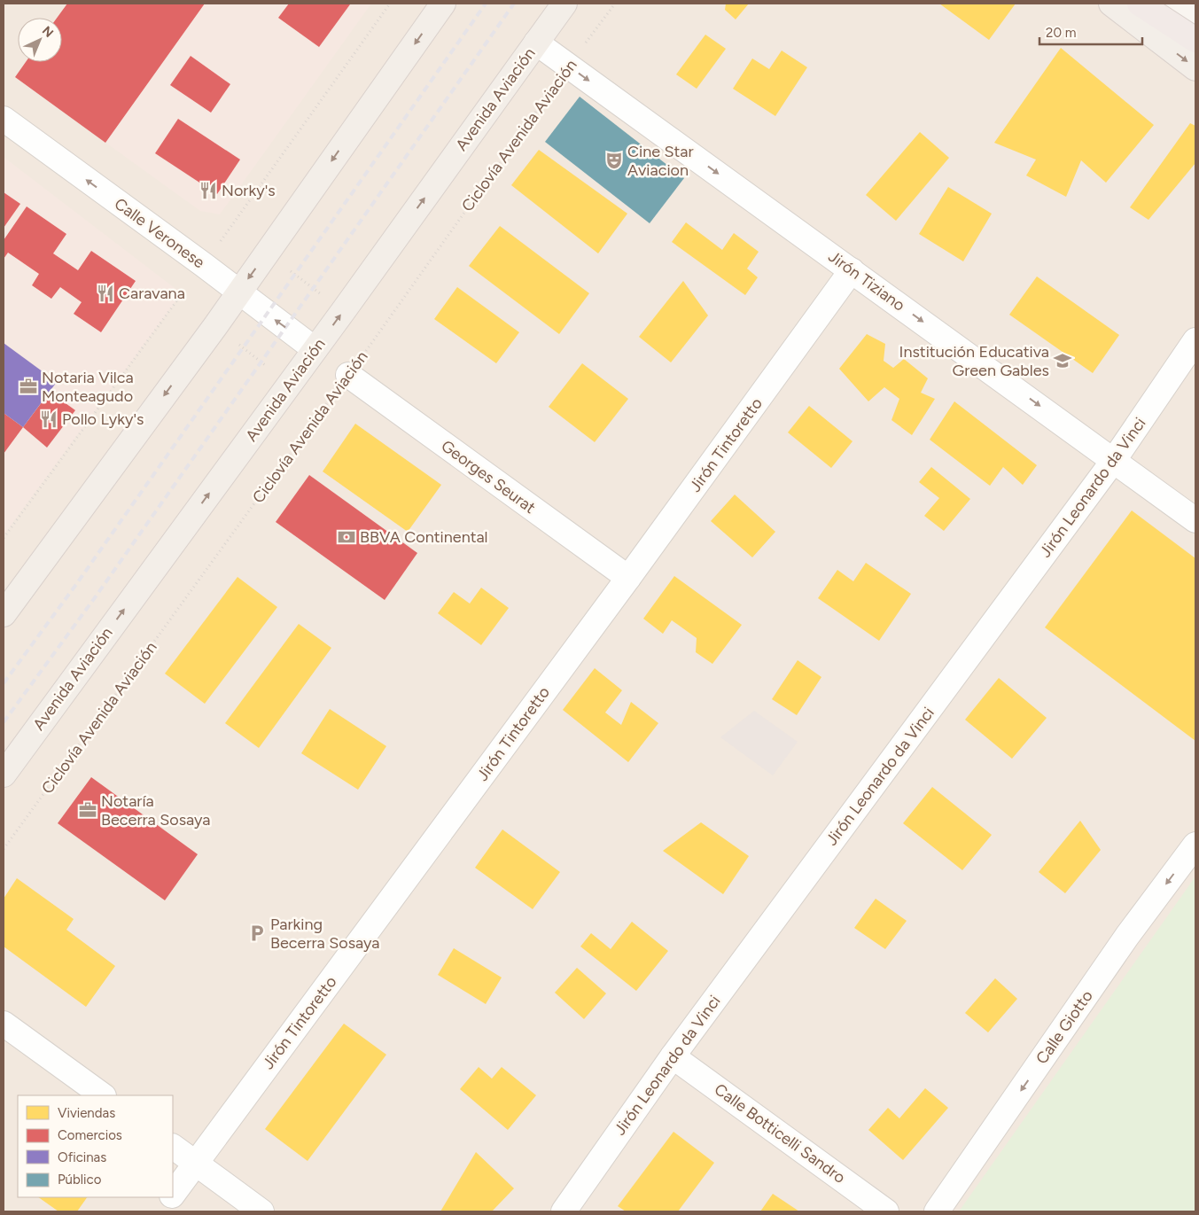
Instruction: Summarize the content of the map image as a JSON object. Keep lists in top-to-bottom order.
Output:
{
  "streets": {
    "main road": ["Avenida Aviación"],
    "street": [
      "Calle Veronese",
      "Jirón Tiziano",
      "Jirón Tintoretto",
      "Georges Seurat",
      "Jirón Leonardo da Vinci",
      "Calle Giotto",
      "Calle Botticelli Sandro"
    ],
    "path": ["Ciclovía Avenida Aviación"]
  },
  "crossings": [
    ["Avenida Aviación", "Calle Veronese"],
    ["Avenida Aviación", "Jirón Tiziano"],
    ["Ciclovía Avenida Aviación", "Jirón Tiziano"],
    ["Ciclovía Avenida Aviación", "Georges Seurat"],
    ["Jirón Tiziano", "Jirón Tintoretto"],
    ["Jirón Tiziano", "Jirón Leonardo da Vinci"],
    ["Jirón Tintoretto", "Georges Seurat"],
    ["Jirón Leonardo da Vinci", "Calle Botticelli Sandro"]
  ],
  "one_way": ["Calle Veronese", "Jirón Tiziano", "Calle Giotto"],
  "places": {
    "theatre": ["Cine Star Aviacion"],
    "restaurant": ["Norky's", "Caravana", "Pollo Lyky's"],
    "school or university": ["Institución Educativa Green Gables"],
    "office": ["Notaria Vilca Monteagudo", "Notaría Becerra Sosaya"],
    "bank": ["BBVA Continental"],
    "parking": ["Parking Becerra Sosaya"]
  },
  "legend": [
    "Viviendas",
    "Comercios",
    "Oficinas",
    "Público"
  ],
  "scale_bar": "20 m",
  "north": "top right"
}
